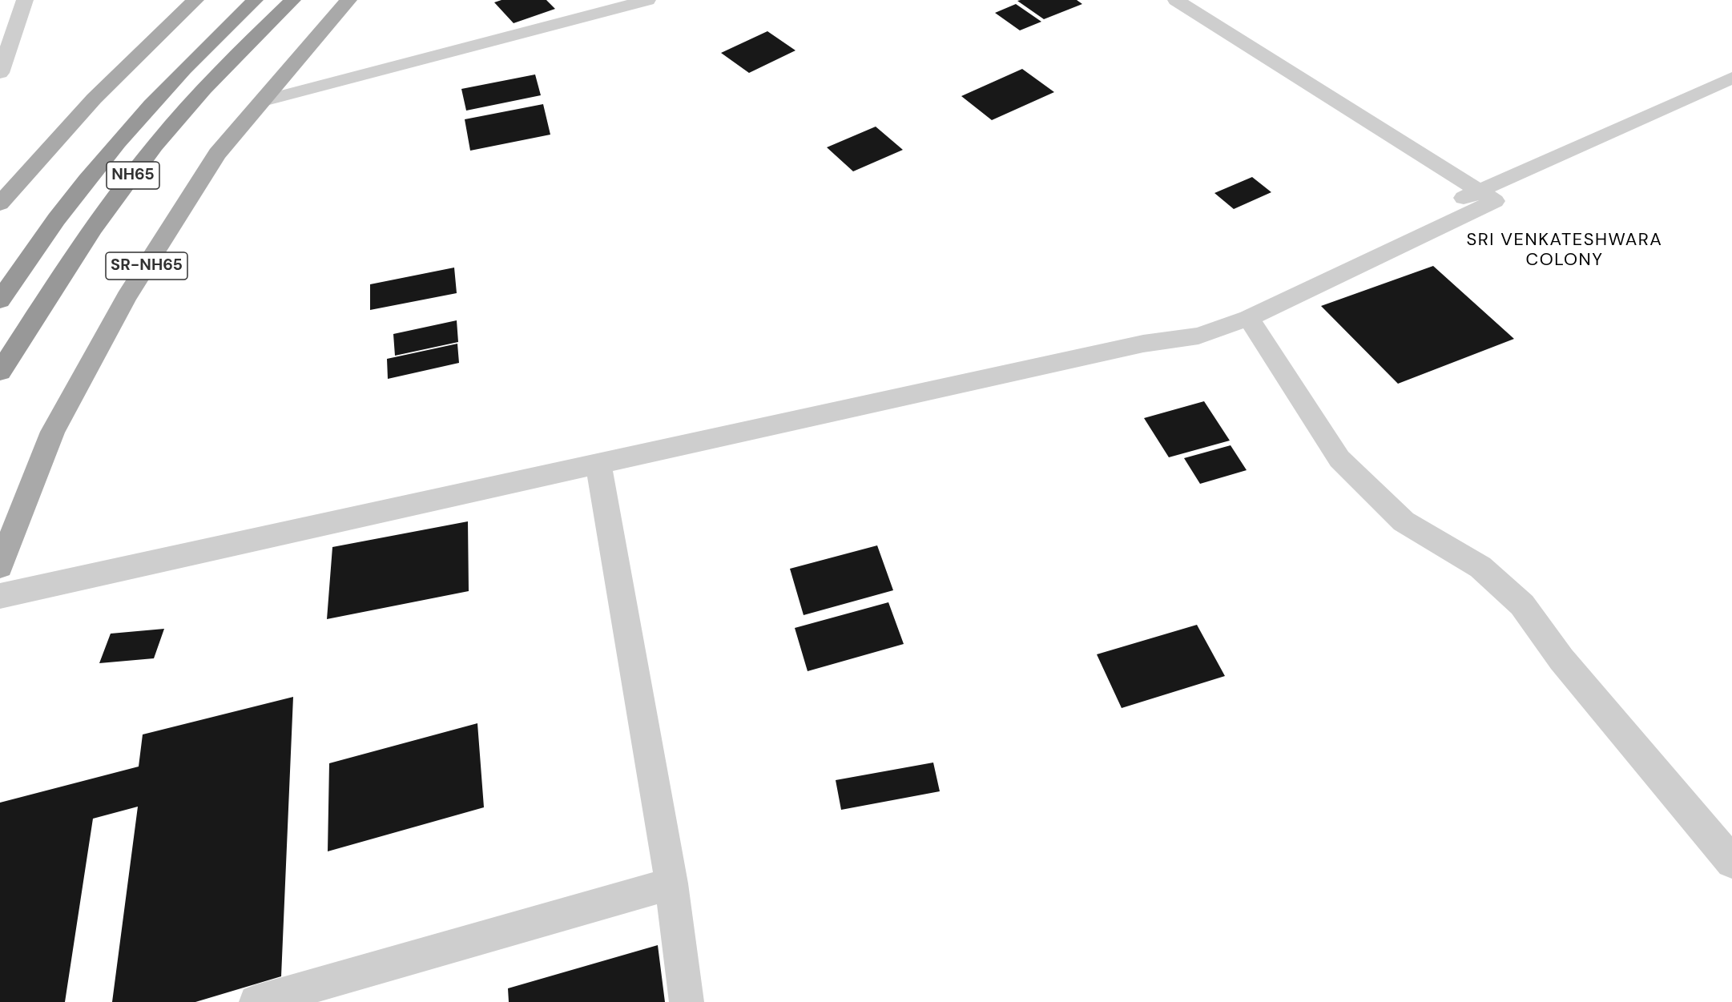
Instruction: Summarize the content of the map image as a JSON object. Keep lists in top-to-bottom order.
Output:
{
  "streets": {
    "highway": ["NH65"],
    "main road": ["SR-NH65"]
  },
  "districts": ["SRI VENKATESHWARA COLONY"]
}
